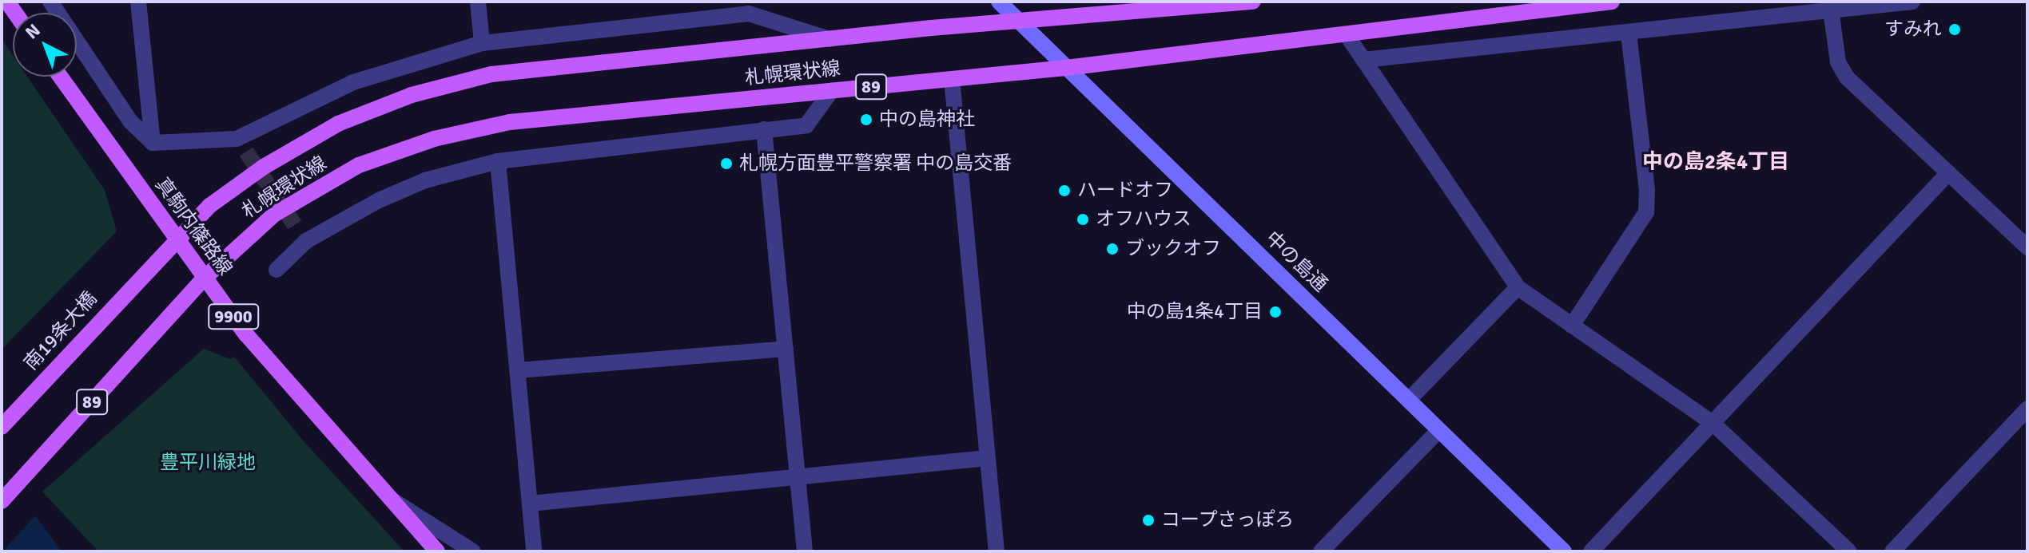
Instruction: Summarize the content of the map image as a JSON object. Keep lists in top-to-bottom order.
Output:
{
  "streets": {
    "main road": [
      "札幌環状線",
      "89",
      "真駒内篠路線",
      "9900",
      "南19条大橋"
    ],
    "street": ["中の島通"]
  },
  "crossings": [
    ["札幌環状線", "真駒内篠路線"],
    ["札幌環状線", "中の島通"],
    ["札幌環状線", "南19条大橋"]
  ],
  "districts": ["中の島2条4丁目"],
  "parks": ["豊平川緑地"],
  "places": [
    "すみれ",
    "中の島神社",
    "札幌方面豊平警察署 中の島交番",
    "ハードオフ",
    "オフハウス",
    "ブックオフ",
    "中の島1条4丁目",
    "コープさっぽろ"
  ],
  "north": "top left"
}
